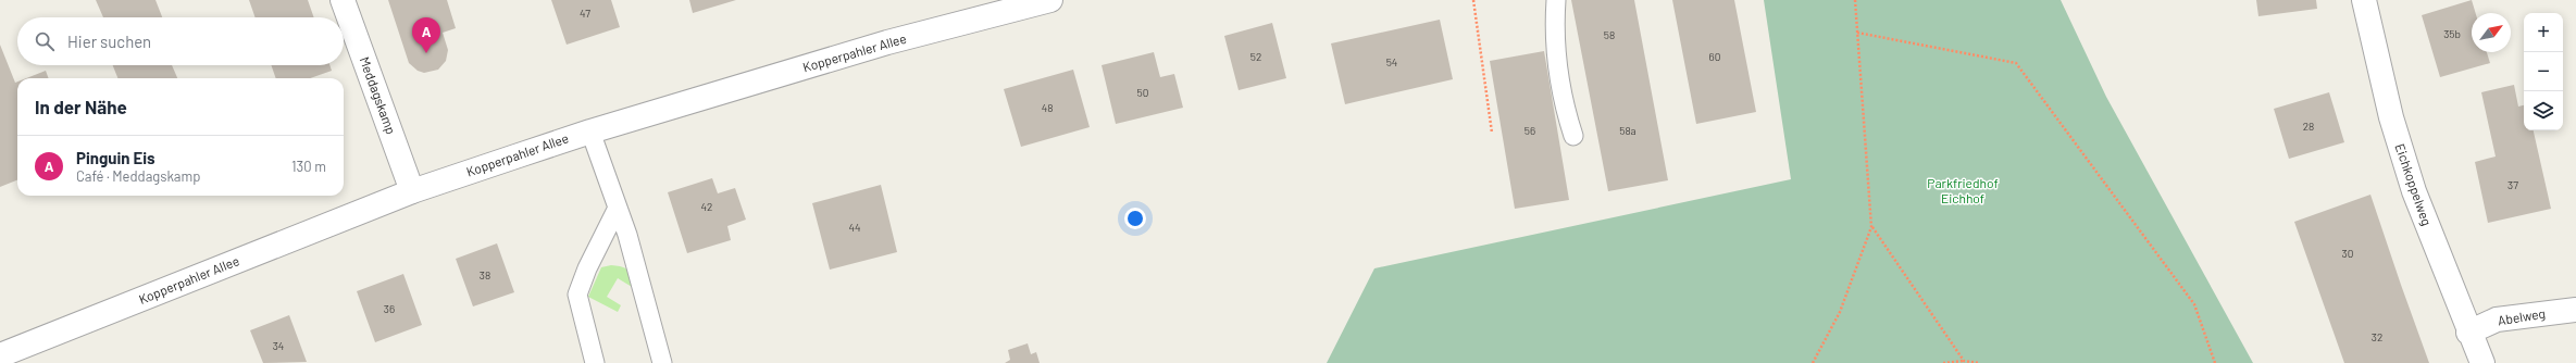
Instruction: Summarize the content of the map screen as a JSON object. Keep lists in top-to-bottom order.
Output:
{
  "streets": {
    "street": [
      "Kopperpahler Allee",
      "Meddagskamp",
      "Eichkoppelweg",
      "Abelweg"
    ]
  },
  "crossings": [
    ["Kopperpahler Allee", "Meddagskamp"],
    ["Eichkoppelweg", "Abelweg"]
  ],
  "parks": ["Parkfriedhof Eichhof"],
  "house_numbers": [
    "47",
    "35b",
    "58",
    "52",
    "60",
    "54",
    "50",
    "48",
    "28",
    "56",
    "58a",
    "37",
    "42",
    "44",
    "30",
    "38",
    "36",
    "32",
    "34"
  ],
  "north": "top right",
  "page": {
    "map_buttons": ["+", "−"],
    "pins": "A",
    "search": "Hier suchen",
    "heading": "In der Nähe",
    "list": [
      {
        "mark": "A",
        "name": "Pinguin Eis",
        "note": "Café · Meddagskamp",
        "value": "130 m"
      }
    ]
  }
}
